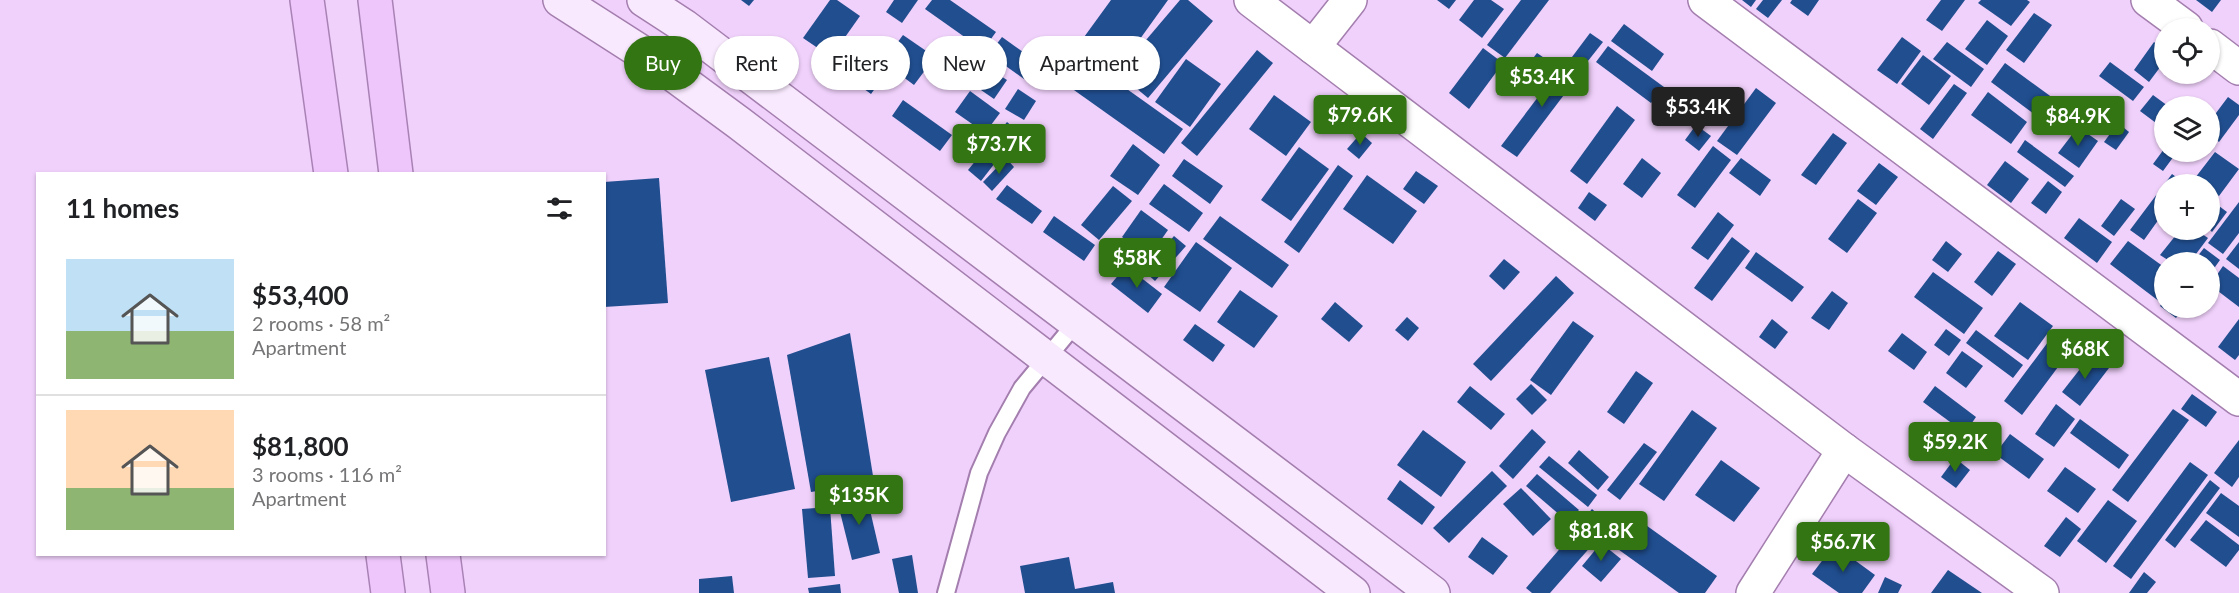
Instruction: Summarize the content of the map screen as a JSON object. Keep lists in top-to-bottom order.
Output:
{
  "page": {
    "map_buttons": ["+", "−"],
    "chip": [
      "Buy",
      "Rent",
      "Filters",
      "New",
      "Apartment"
    ],
    "price": [
      "$53.4K",
      "$53.4K",
      "$79.6K",
      "$84.9K",
      "$73.7K",
      "$58K",
      "$68K",
      "$59.2K",
      "$135K",
      "$81.8K",
      "$56.7K"
    ],
    "heading": "11 homes",
    "list": [
      {
        "name": "$53,400",
        "note": "2 rooms · 58 m² · Apartment"
      },
      {
        "name": "$81,800",
        "note": "3 rooms · 116 m² · Apartment"
      }
    ]
  }
}
